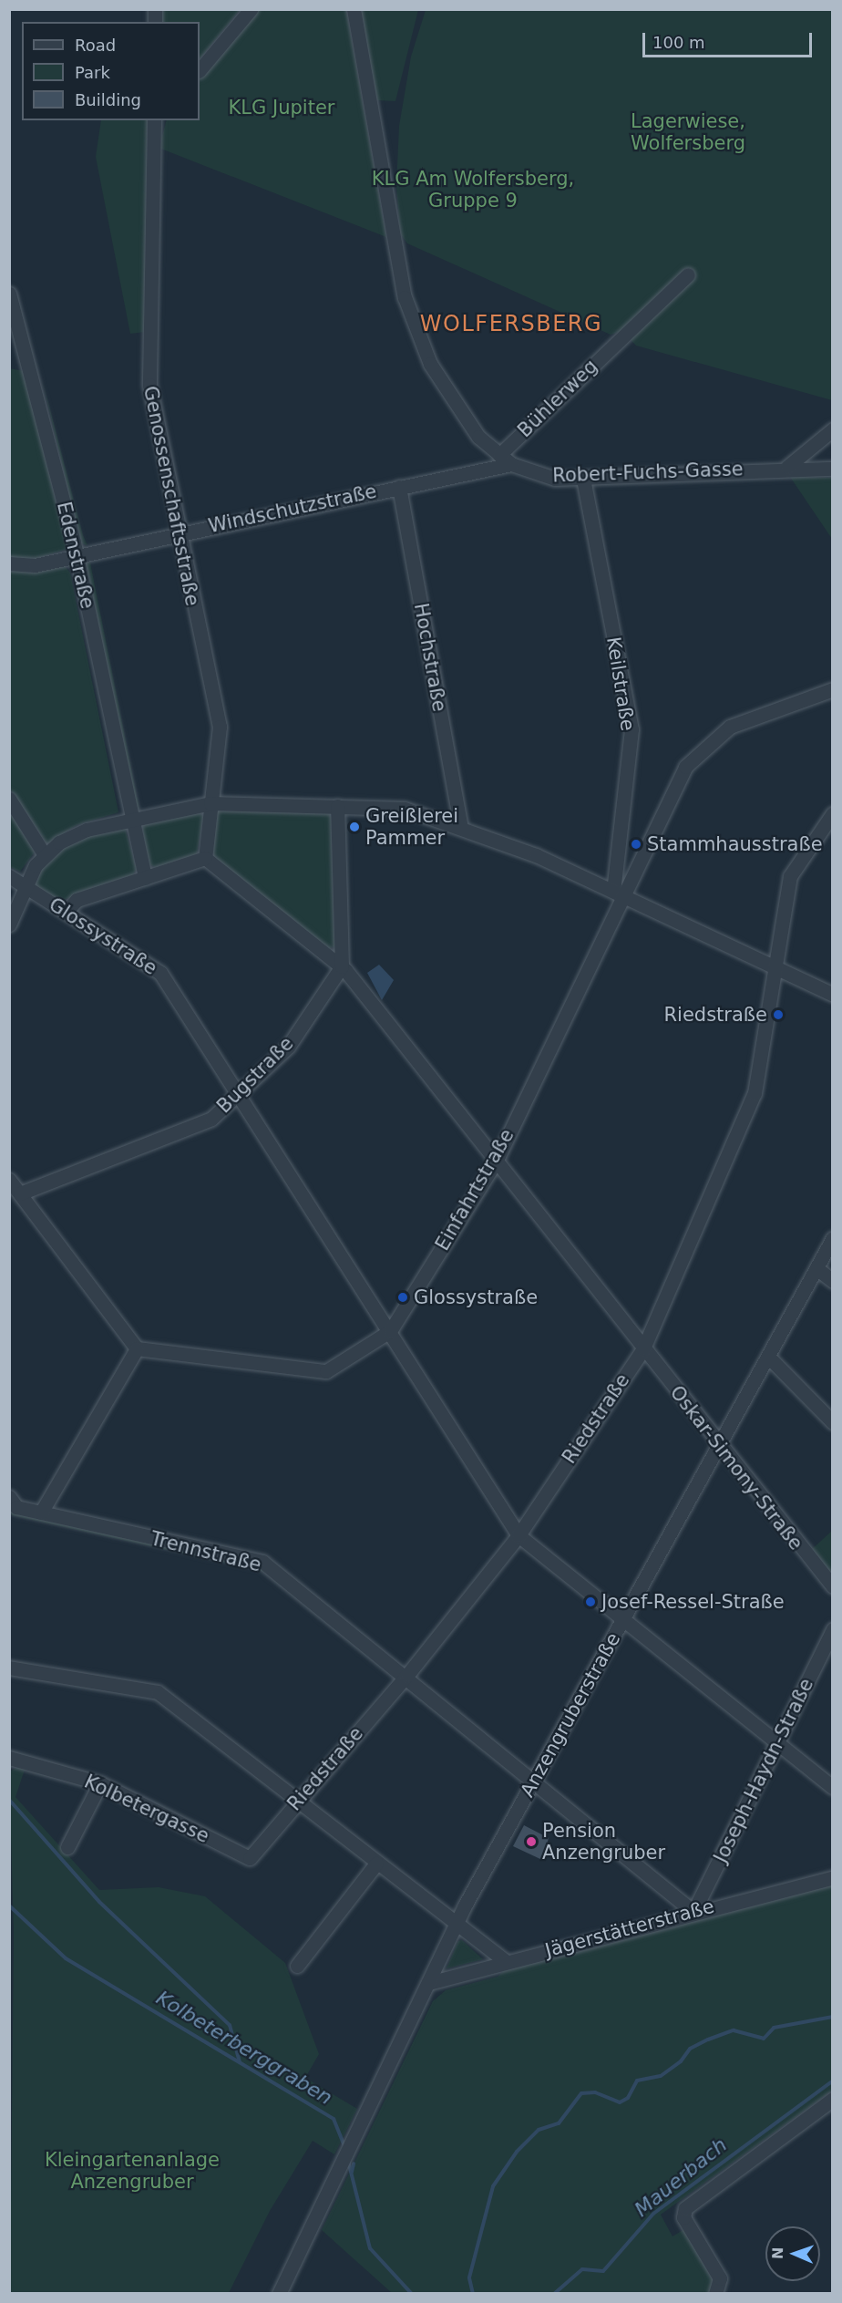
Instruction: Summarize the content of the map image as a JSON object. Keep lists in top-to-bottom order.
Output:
{
  "streets": {
    "street": [
      "Bühlerweg",
      "Robert-Fuchs-Gasse",
      "Genossenschaftsstraße",
      "Windschutzstraße",
      "Edenstraße",
      "Hochstraße",
      "Keilstraße",
      "Glossystraße",
      "Bugstraße",
      "Einfahrtstraße",
      "Riedstraße",
      "Oskar-Simony-Straße",
      "Trennstraße",
      "Anzengruberstraße",
      "Joseph-Haydn-Straße",
      "Kolbetergasse",
      "Jägerstätterstraße"
    ]
  },
  "crossings": [
    ["Bühlerweg", "Robert-Fuchs-Gasse"],
    ["Robert-Fuchs-Gasse", "Windschutzstraße"],
    ["Robert-Fuchs-Gasse", "Keilstraße"],
    ["Genossenschaftsstraße", "Windschutzstraße"],
    ["Windschutzstraße", "Edenstraße"],
    ["Windschutzstraße", "Hochstraße"],
    ["Keilstraße", "Einfahrtstraße"],
    ["Glossystraße", "Bugstraße"],
    ["Glossystraße", "Einfahrtstraße"],
    ["Glossystraße", "Riedstraße"],
    ["Riedstraße", "Oskar-Simony-Straße"],
    ["Riedstraße", "Trennstraße"],
    ["Riedstraße", "Kolbetergasse"],
    ["Oskar-Simony-Straße", "Anzengruberstraße"],
    ["Trennstraße", "Anzengruberstraße"],
    ["Trennstraße", "Joseph-Haydn-Straße"],
    ["Trennstraße", "Jägerstätterstraße"],
    ["Anzengruberstraße", "Jägerstätterstraße"],
    ["Joseph-Haydn-Straße", "Jägerstätterstraße"]
  ],
  "districts": ["WOLFERSBERG"],
  "water": ["Kolbeterberggraben", "Mauerbach"],
  "parks": [
    "KLG Jupiter",
    "Lagerwiese, Wolfersberg",
    "KLG Am Wolfersberg, Gruppe 9",
    "Kleingartenanlage Anzengruber"
  ],
  "places": [
    "Greißlerei Pammer",
    "Stammhausstraße",
    "Riedstraße",
    "Glossystraße",
    "Josef-Ressel-Straße",
    "Pension Anzengruber"
  ],
  "legend": ["Road", "Park", "Building"],
  "scale_bar": "100 m",
  "north": "left"
}
